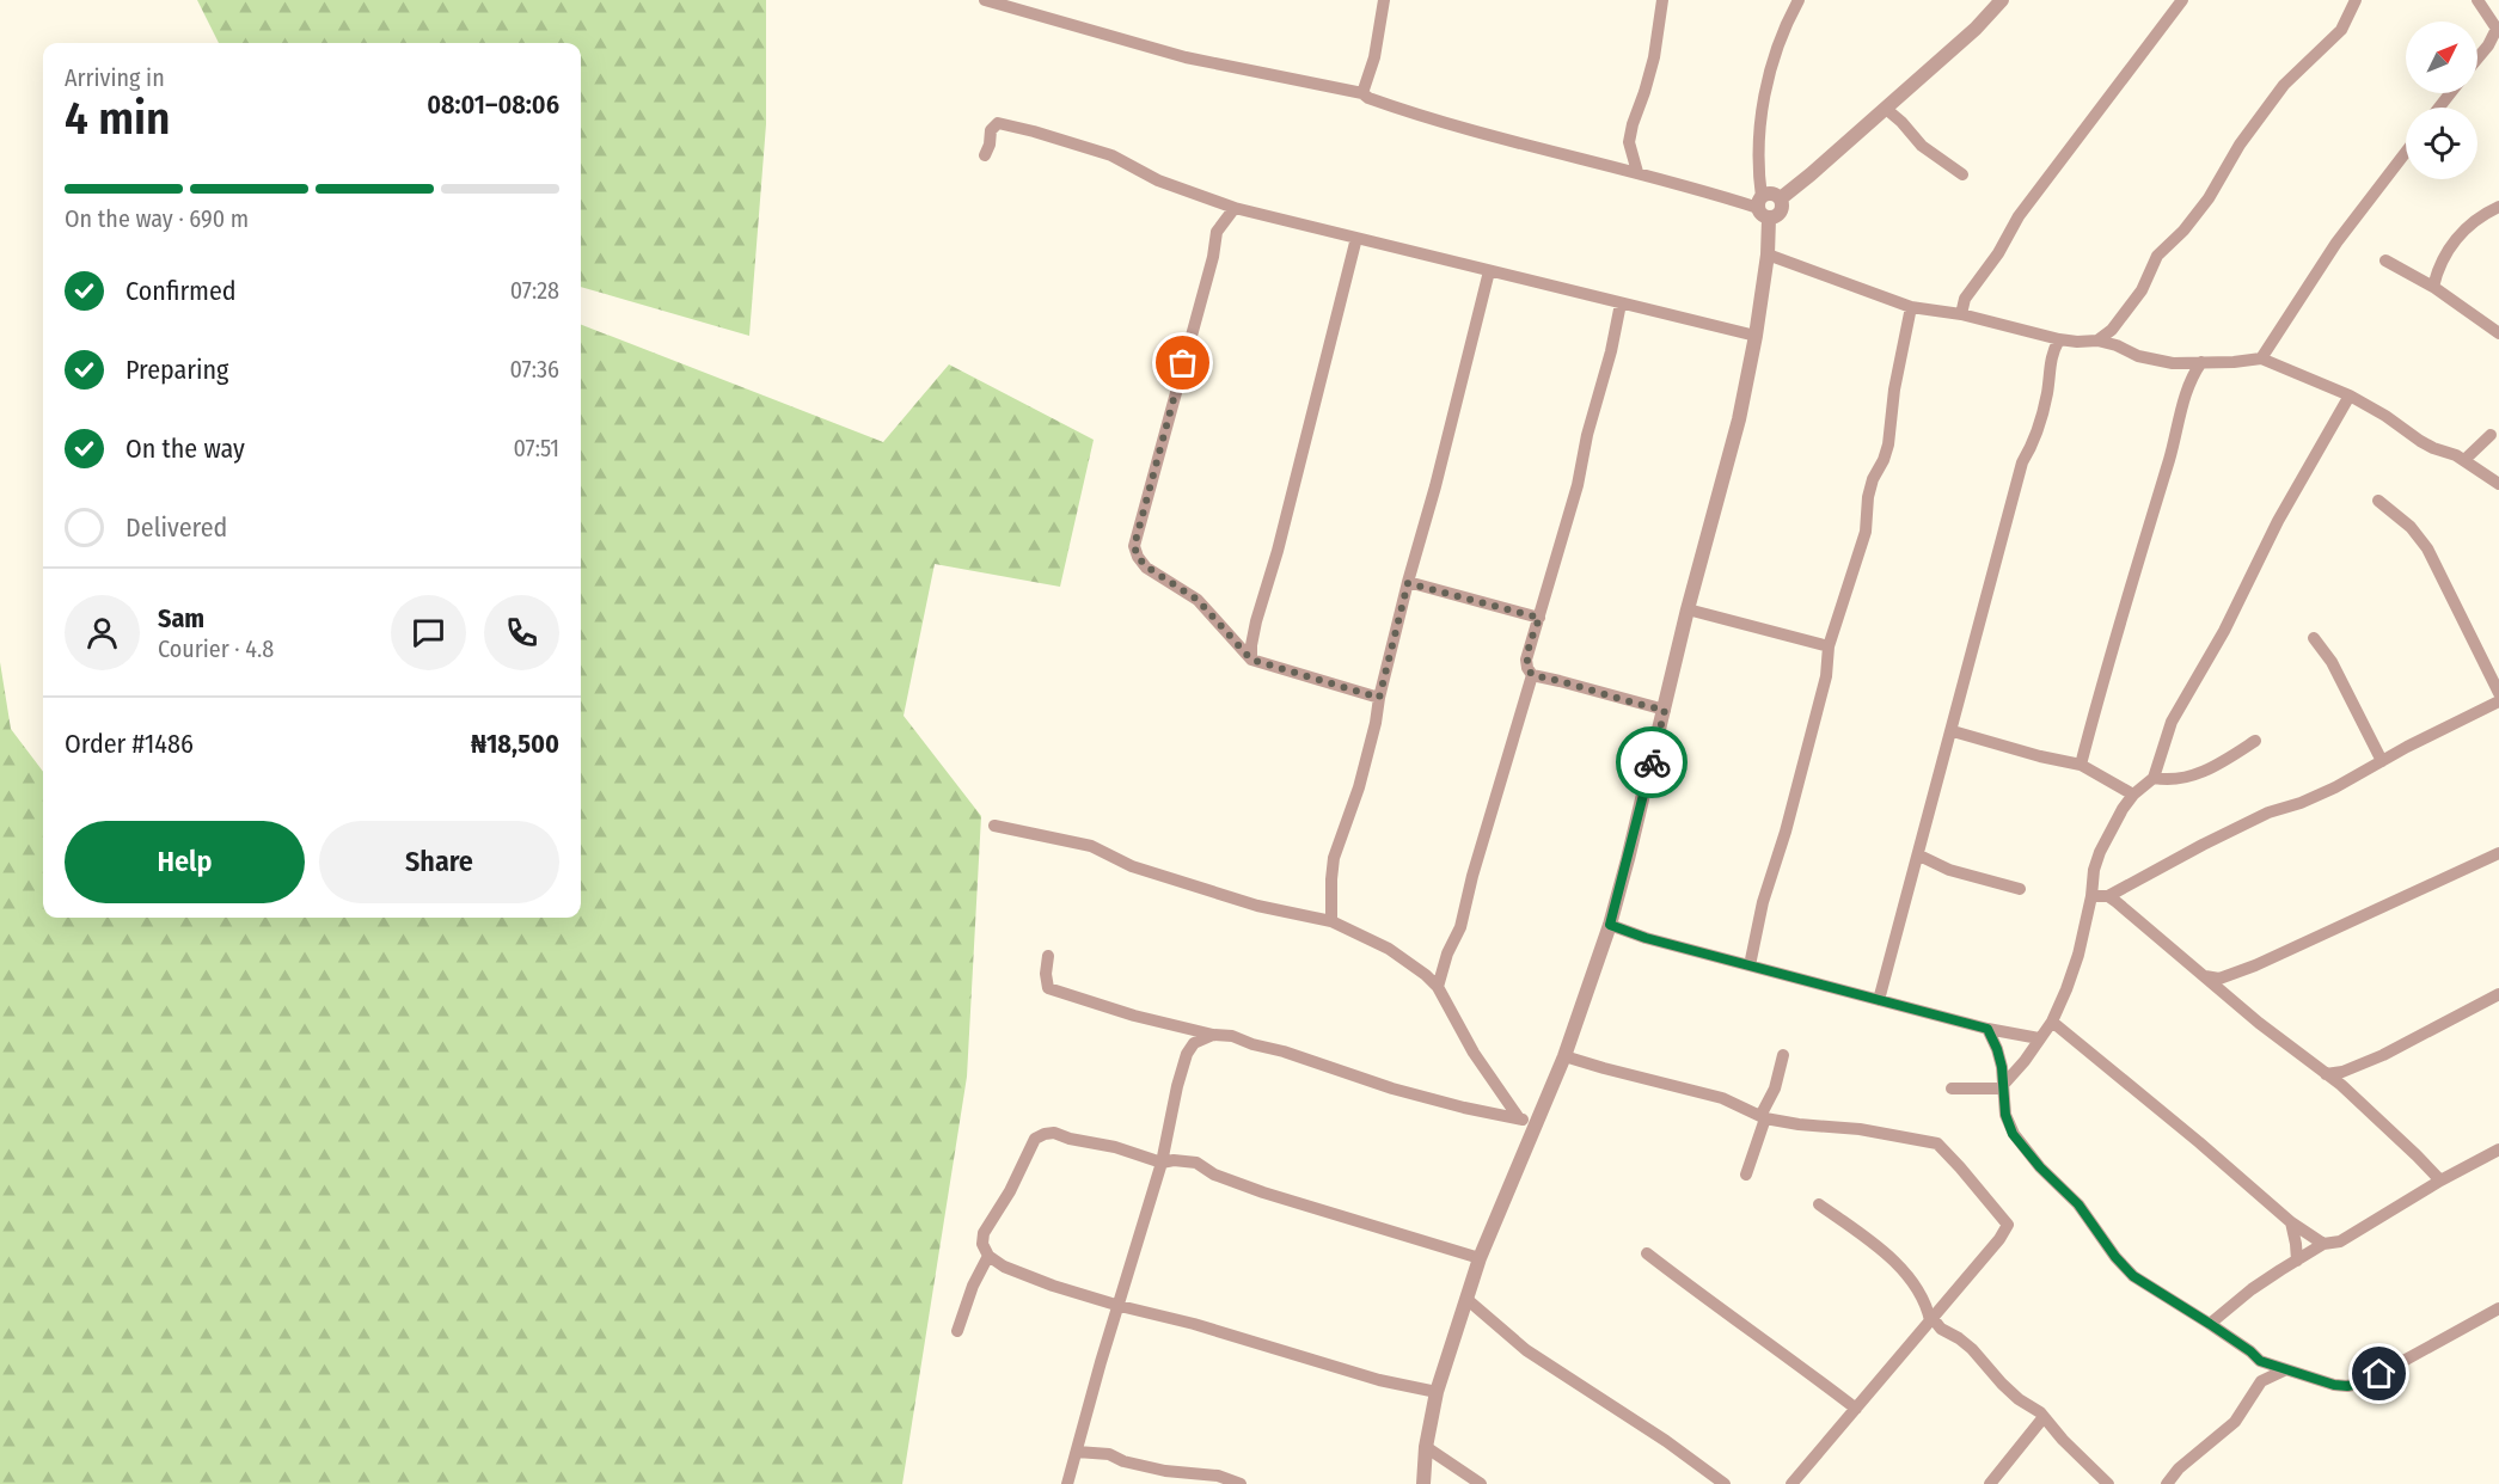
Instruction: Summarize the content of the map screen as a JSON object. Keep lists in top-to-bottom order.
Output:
{
  "north": "top right",
  "page": {
    "heading": ["4 min", "Arriving in", "08:01–08:06"],
    "panel": [
      "Sam",
      "Courier · 4.8",
      "Order #1486",
      "₦18,500"
    ],
    "bar": "On the way · 690 m",
    "list": [
      ["Confirmed", "07:28"],
      ["Preparing", "07:36"],
      ["On the way", "07:51"],
      "Delivered"
    ],
    "buttons": ["Help", "Share"]
  }
}
